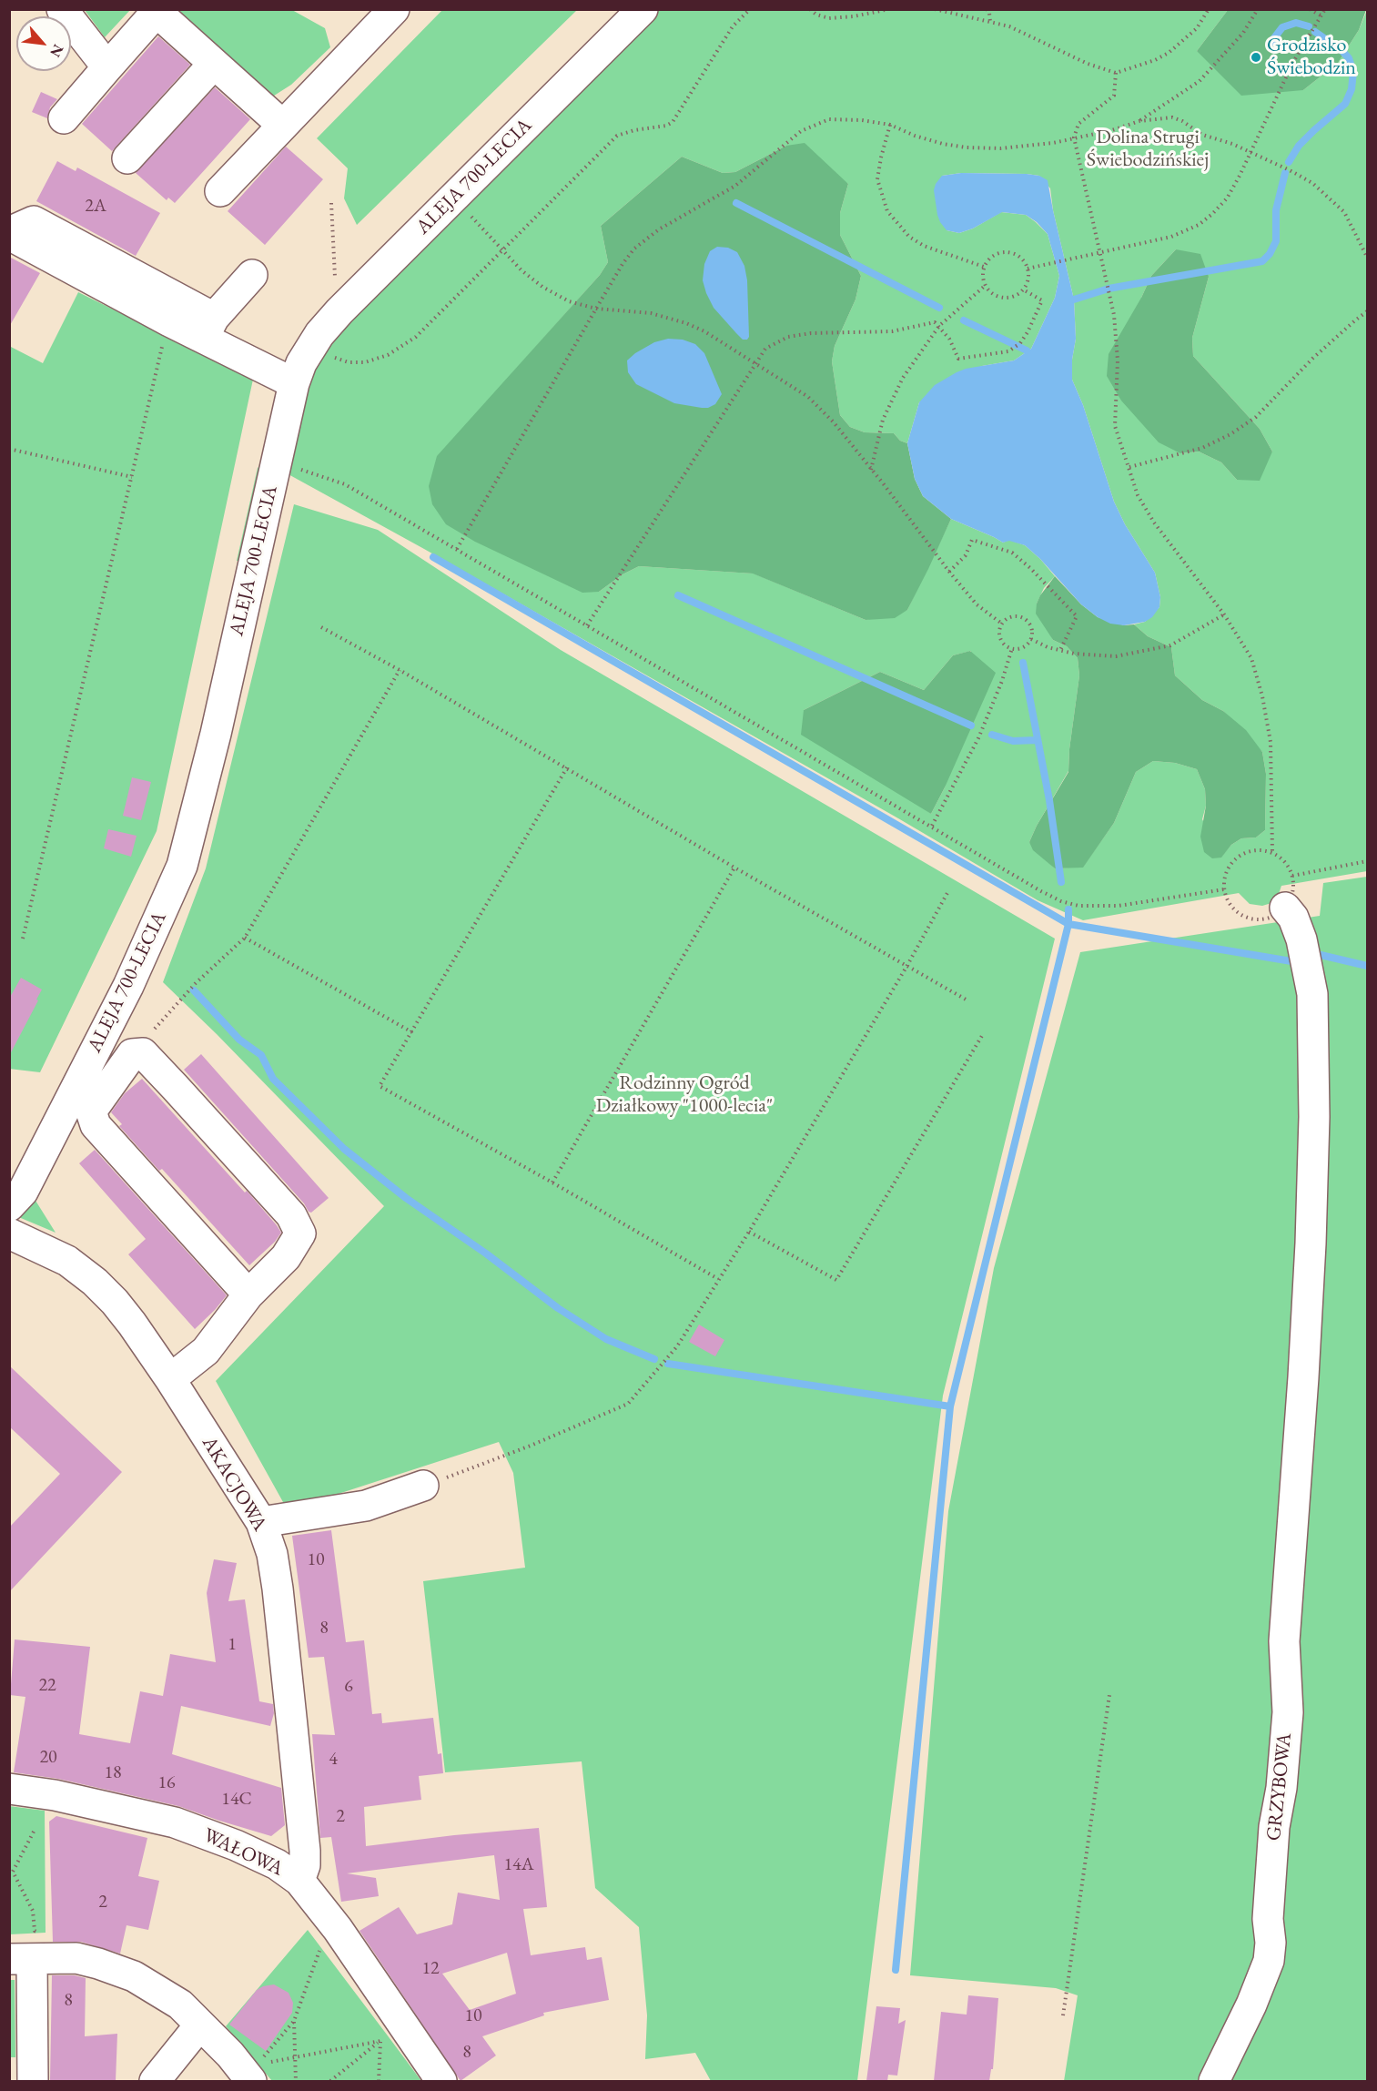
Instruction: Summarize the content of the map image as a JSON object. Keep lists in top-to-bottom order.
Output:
{
  "streets": {
    "street": [
      "ALEJA 700-LECIA",
      "AKACJOWA",
      "GRZYBOWA",
      "WAŁOWA"
    ]
  },
  "crossings": [
    ["AKACJOWA", "WAŁOWA"]
  ],
  "parks": ["Dolina Strugi Świebodzińskiej", "Rodzinny Ogród Działkowy \"1000-lecia\""],
  "places": ["Grodzisko Świebodzin"],
  "house_numbers": [
    "2A",
    "10",
    "8",
    "1",
    "22",
    "6",
    "20",
    "4",
    "18",
    "16",
    "14C",
    "2",
    "14A",
    "2",
    "12",
    "8",
    "10",
    "8"
  ],
  "north": "bottom right"
}
